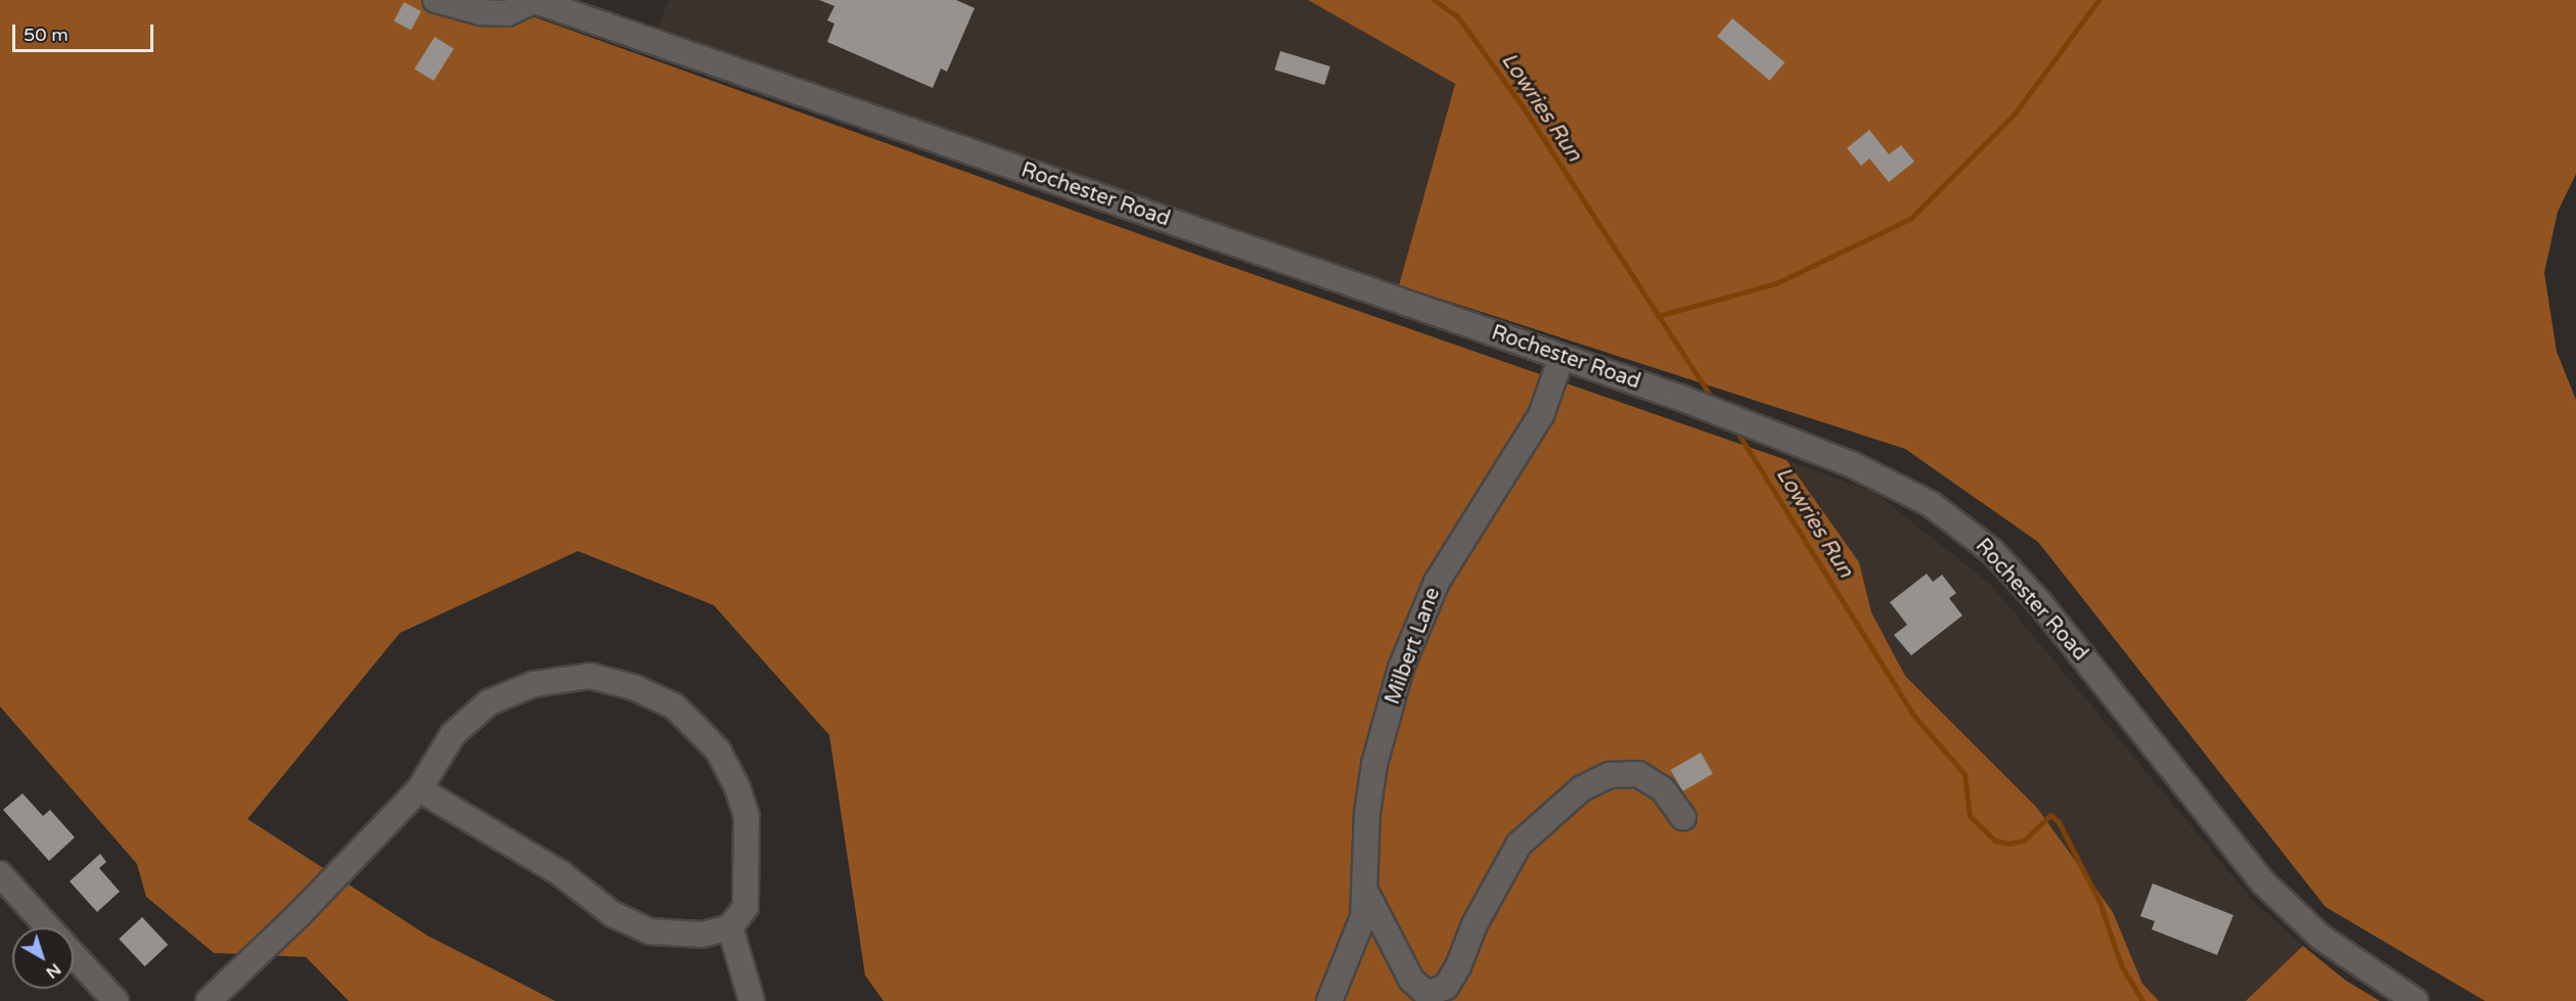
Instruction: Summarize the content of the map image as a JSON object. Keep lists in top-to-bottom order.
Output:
{
  "streets": {
    "street": ["Rochester Road", "Milbert Lane"]
  },
  "crossings": [
    ["Rochester Road", "Milbert Lane"]
  ],
  "water": ["Lowries Run"],
  "scale_bar": "50 m",
  "north": "bottom right"
}
